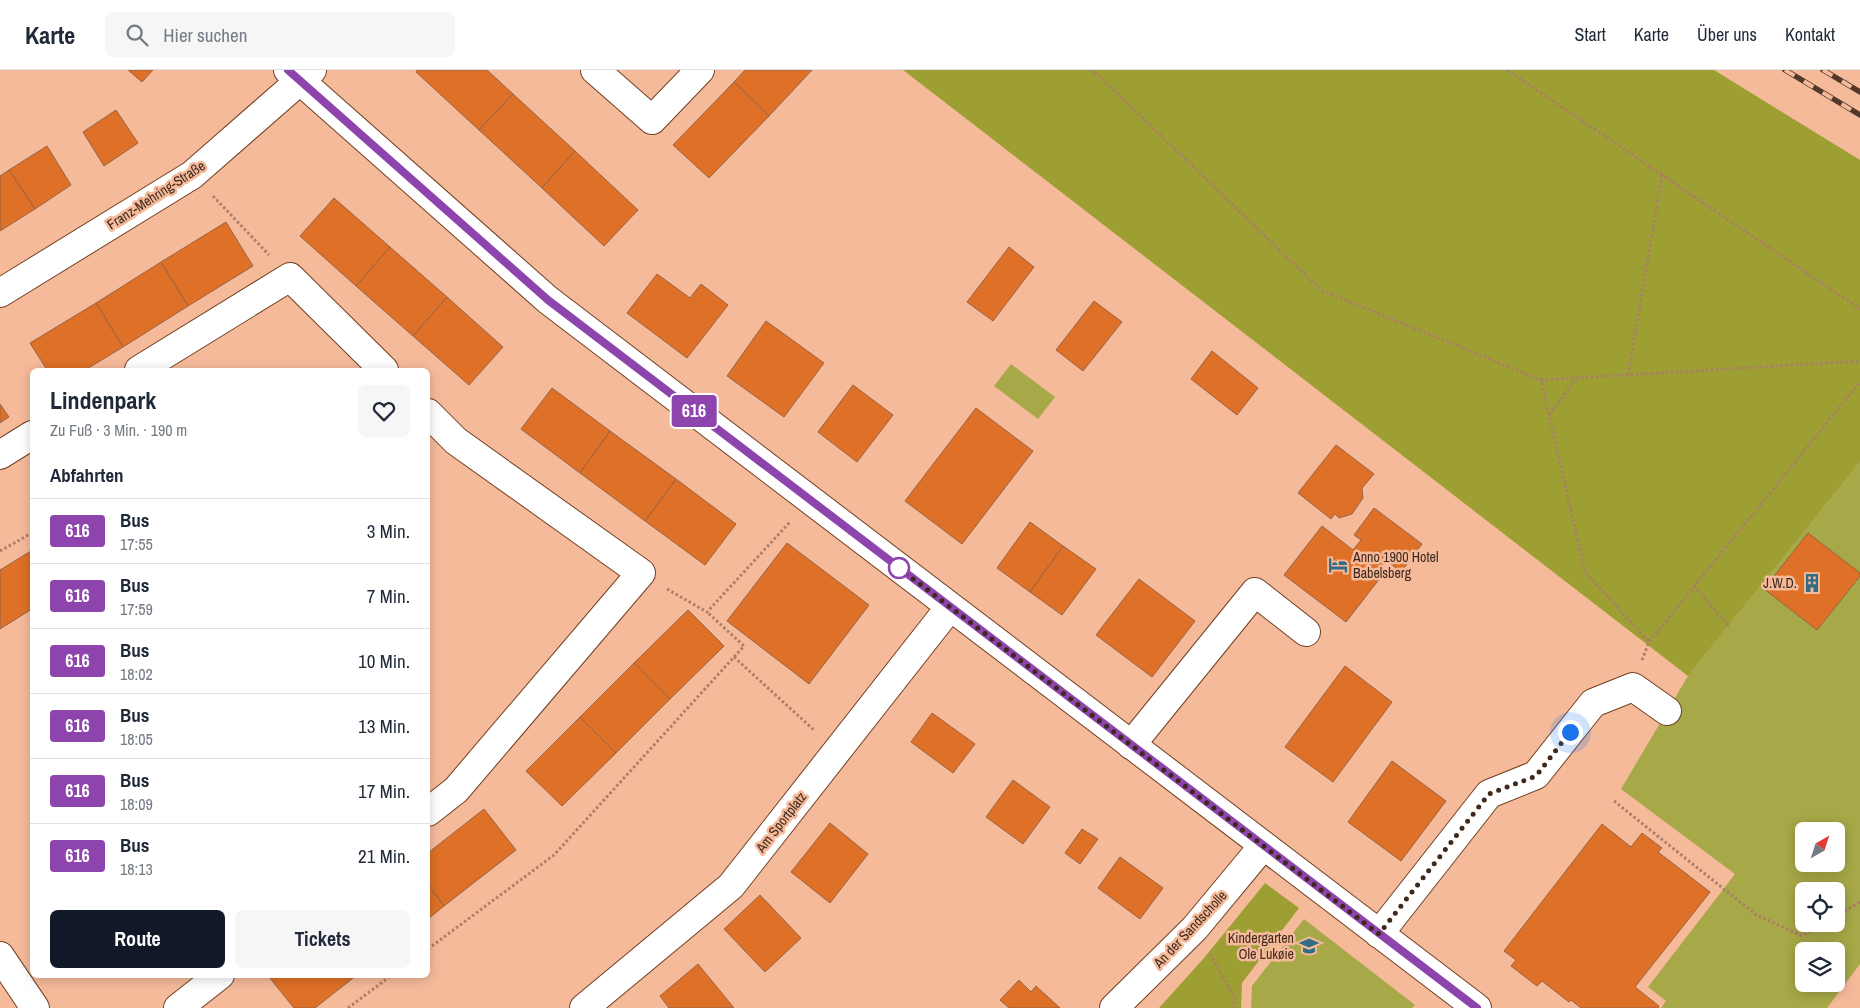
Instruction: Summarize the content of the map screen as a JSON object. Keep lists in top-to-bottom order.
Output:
{
  "streets": {
    "street": ["Franz-Mehring-Straße", "Am Sportplatz", "An der Sandscholle"]
  },
  "places": {
    "hotel": ["Anno 1900 Hotel Babelsberg"],
    "building": ["J.W.D."],
    "school or university": ["Kindergarten Ole Lukøie"]
  },
  "lines": ["bus line 616"],
  "north": "top right",
  "page": {
    "header": "Karte",
    "search": "Hier suchen",
    "nav": [
      "Start",
      "Karte",
      "Über uns",
      "Kontakt"
    ],
    "on_map": "616",
    "heading": [
      ["Lindenpark", "Zu Fuß · 3 Min. · 190 m"],
      "Abfahrten"
    ],
    "list": [
      {
        "mark": "616",
        "name": "Bus",
        "note": "17:55",
        "value": "3 Min."
      },
      {
        "mark": "616",
        "name": "Bus",
        "note": "17:59",
        "value": "7 Min."
      },
      {
        "mark": "616",
        "name": "Bus",
        "note": "18:02",
        "value": "10 Min."
      },
      {
        "mark": "616",
        "name": "Bus",
        "note": "18:05",
        "value": "13 Min."
      },
      {
        "mark": "616",
        "name": "Bus",
        "note": "18:09",
        "value": "17 Min."
      },
      {
        "mark": "616",
        "name": "Bus",
        "note": "18:13",
        "value": "21 Min."
      }
    ],
    "buttons": ["Route", "Tickets"]
  }
}
